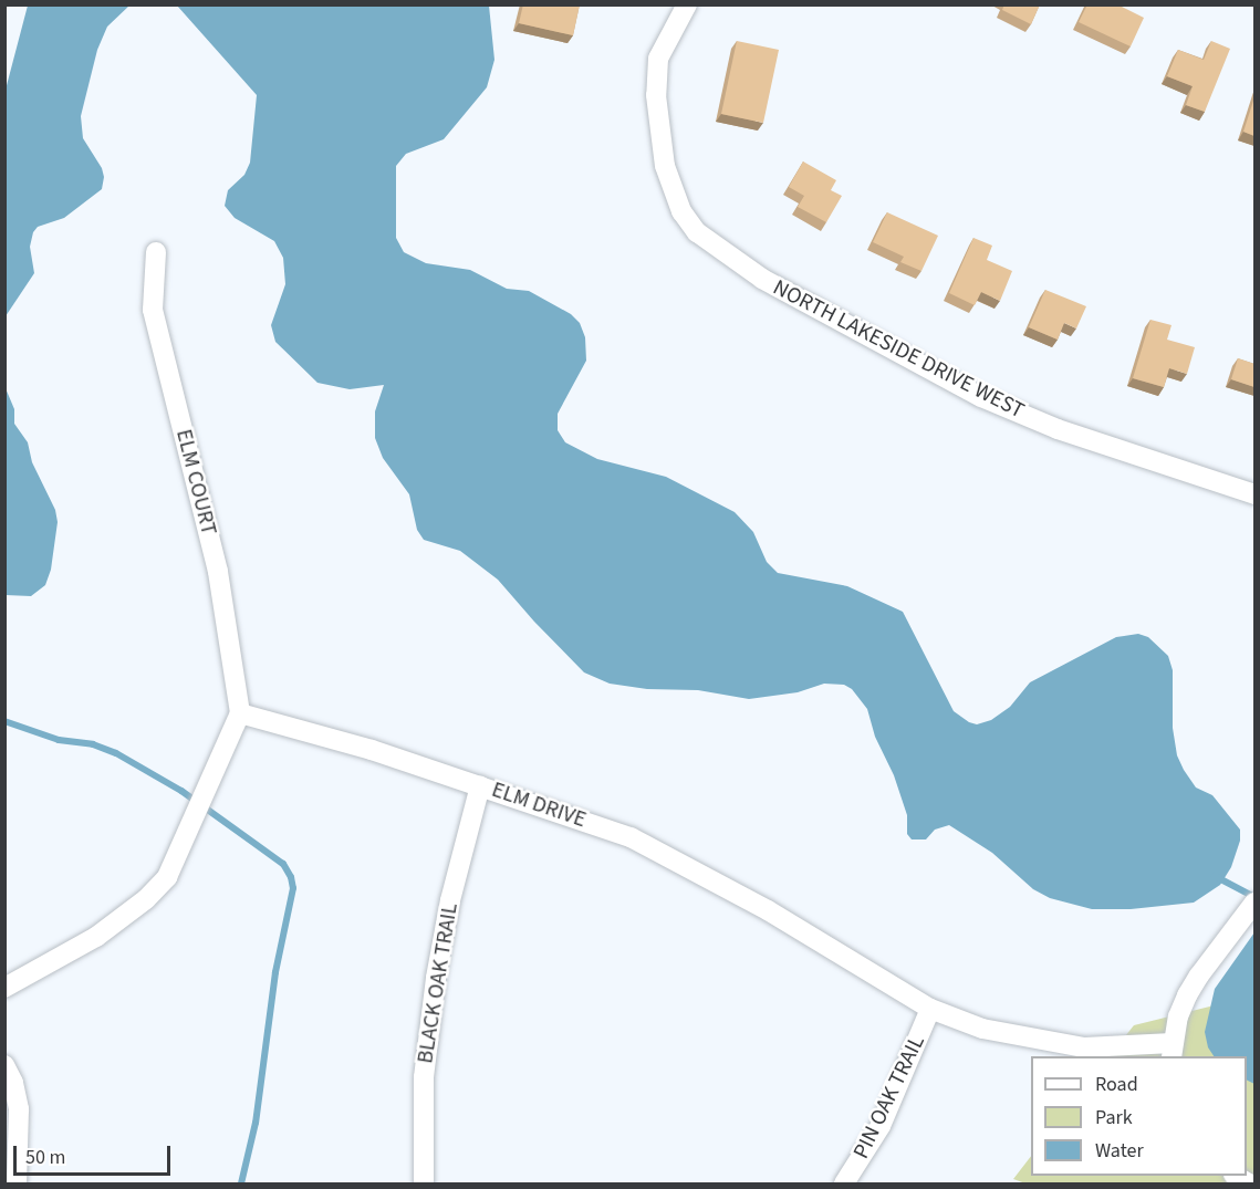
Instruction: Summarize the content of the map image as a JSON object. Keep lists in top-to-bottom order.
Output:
{
  "streets": {
    "street": [
      "NORTH LAKESIDE DRIVE WEST",
      "ELM COURT",
      "ELM DRIVE",
      "BLACK OAK TRAIL",
      "PIN OAK TRAIL"
    ]
  },
  "crossings": [
    ["ELM COURT", "ELM DRIVE"],
    ["ELM DRIVE", "BLACK OAK TRAIL"],
    ["ELM DRIVE", "PIN OAK TRAIL"]
  ],
  "legend": ["Road", "Park", "Water"],
  "scale_bar": "50 m"
}
